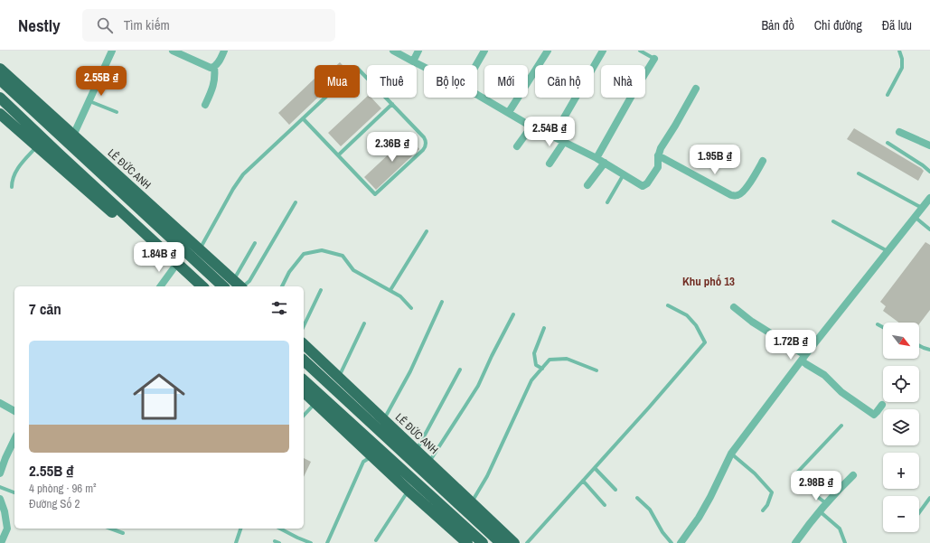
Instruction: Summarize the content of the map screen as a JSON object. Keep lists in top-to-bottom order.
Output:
{
  "streets": {
    "highway": ["LÊ ĐỨC ANH"]
  },
  "districts": ["Khu phố 13"],
  "north": "bottom right",
  "page": {
    "header": "Nestly",
    "search": "Tìm kiếm",
    "nav": ["Bản đồ", "Chỉ đường", "Đã lưu"],
    "chip": [
      "Mua",
      "Thuê",
      "Bộ lọc",
      "Mới",
      "Căn hộ",
      "Nhà"
    ],
    "price": [
      "2.55B ₫",
      "2.54B ₫",
      "2.36B ₫",
      "1.95B ₫",
      "1.84B ₫",
      "1.72B ₫",
      "2.98B ₫"
    ],
    "heading": "7 căn",
    "map_buttons": ["+", "−"],
    "list": [
      {
        "name": "2.55B ₫",
        "note": "4 phòng · 96 m² · Đường Số 2"
      }
    ]
  }
}
